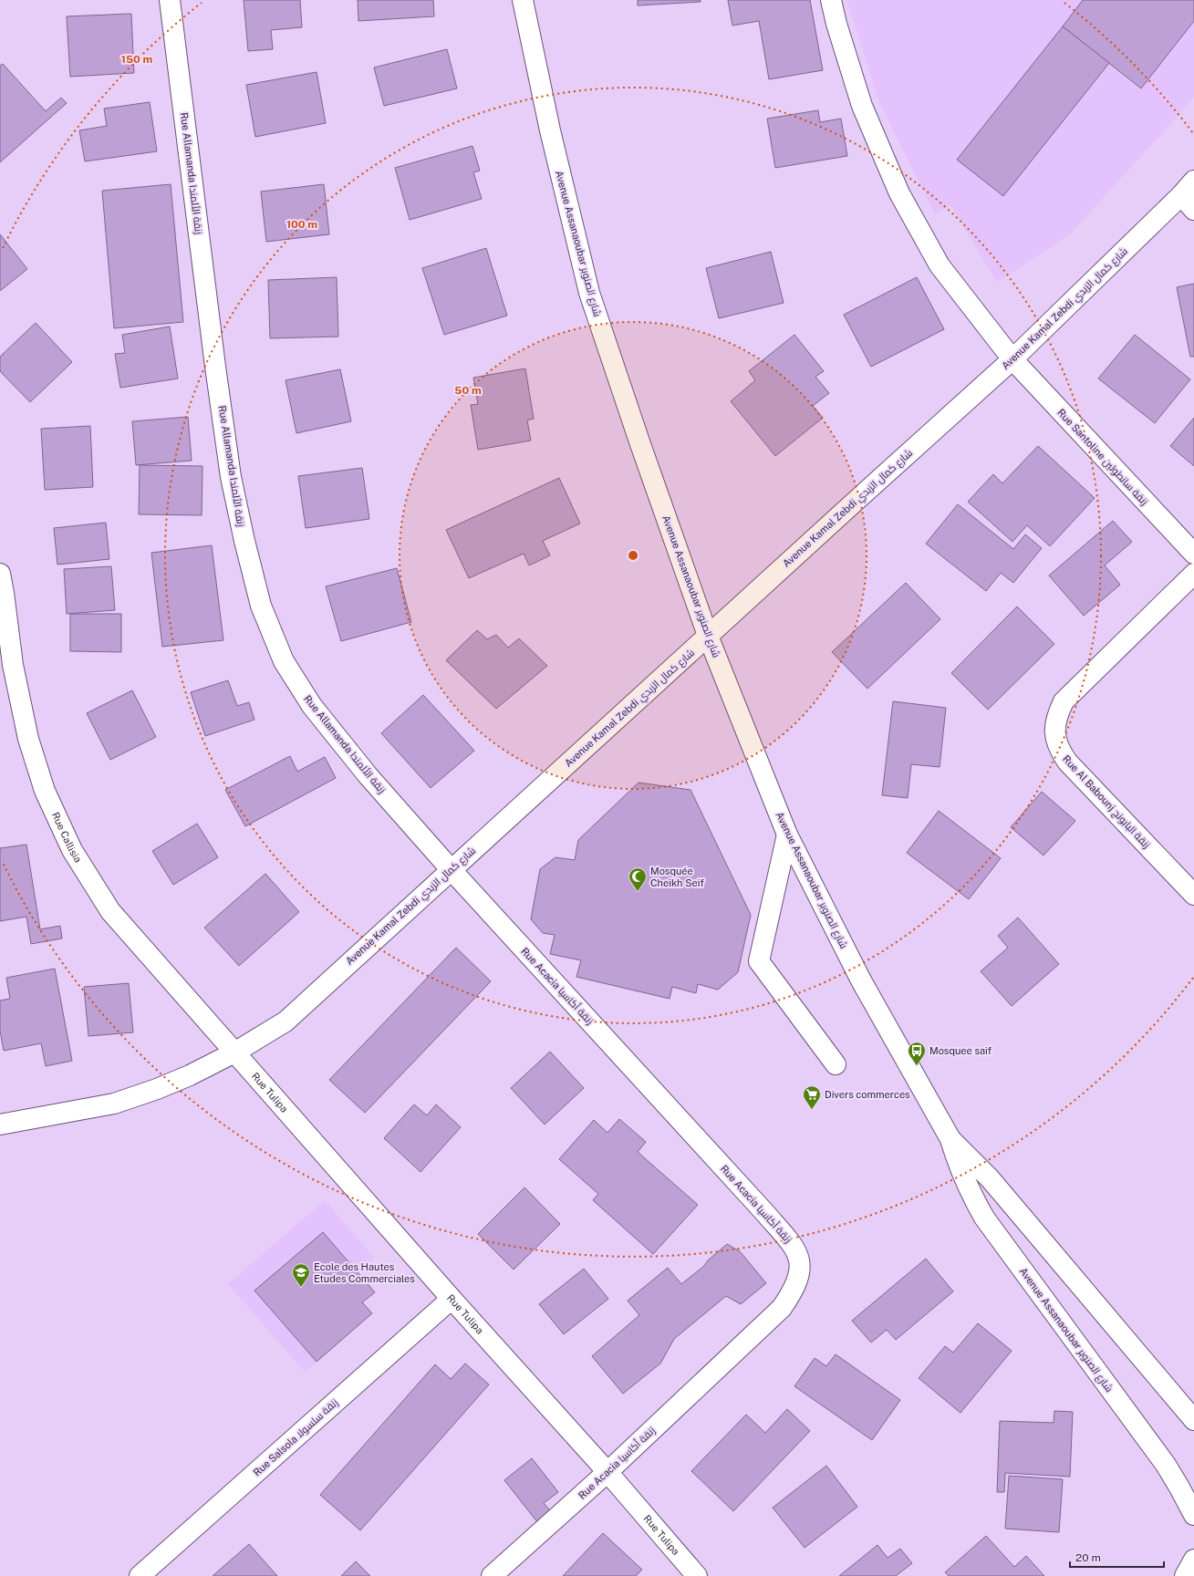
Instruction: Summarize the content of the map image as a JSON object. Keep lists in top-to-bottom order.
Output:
{
  "streets": {
    "street": [
      "Rue Allamanda زنقة الألمندا",
      "Avenue Assanaoubar شارع الصنوبر",
      "Avenue Kamal Zebdi شارع كمال الزبدي",
      "Rue Santoline زنقة سانطولين",
      "Rue Al Babounj زنقة البابونج",
      "Rue Callisia",
      "Rue Acacia زنقة أكاسيا",
      "Rue Tulipa",
      "Rue Salsola زنقة سلسولا"
    ]
  },
  "crossings": [
    ["Rue Allamanda زنقة الألمندا", "Avenue Kamal Zebdi شارع كمال الزبدي"],
    ["Rue Allamanda زنقة الألمندا", "Rue Acacia زنقة أكاسيا"],
    ["Avenue Assanaoubar شارع الصنوبر", "Avenue Kamal Zebdi شارع كمال الزبدي"],
    ["Avenue Kamal Zebdi شارع كمال الزبدي", "Rue Santoline زنقة سانطولين"],
    ["Avenue Kamal Zebdi شارع كمال الزبدي", "Rue Callisia"],
    ["Avenue Kamal Zebdi شارع كمال الزبدي", "Rue Acacia زنقة أكاسيا"],
    ["Avenue Kamal Zebdi شارع كمال الزبدي", "Rue Tulipa"],
    ["Rue Callisia", "Rue Tulipa"],
    ["Rue Acacia زنقة أكاسيا", "Rue Tulipa"],
    ["Rue Tulipa", "Rue Salsola زنقة سلسولا"]
  ],
  "places": {
    "mosque": ["Mosquée Cheikh Seif"],
    "bus stop": ["Mosquee saif"],
    "supermarket": ["Divers commerces"],
    "school or university": ["Ecole des Hautes Etudes Commerciales"]
  },
  "scale_bar": "20 m",
  "rings": ["150 m", "100 m", "50 m"]
}
